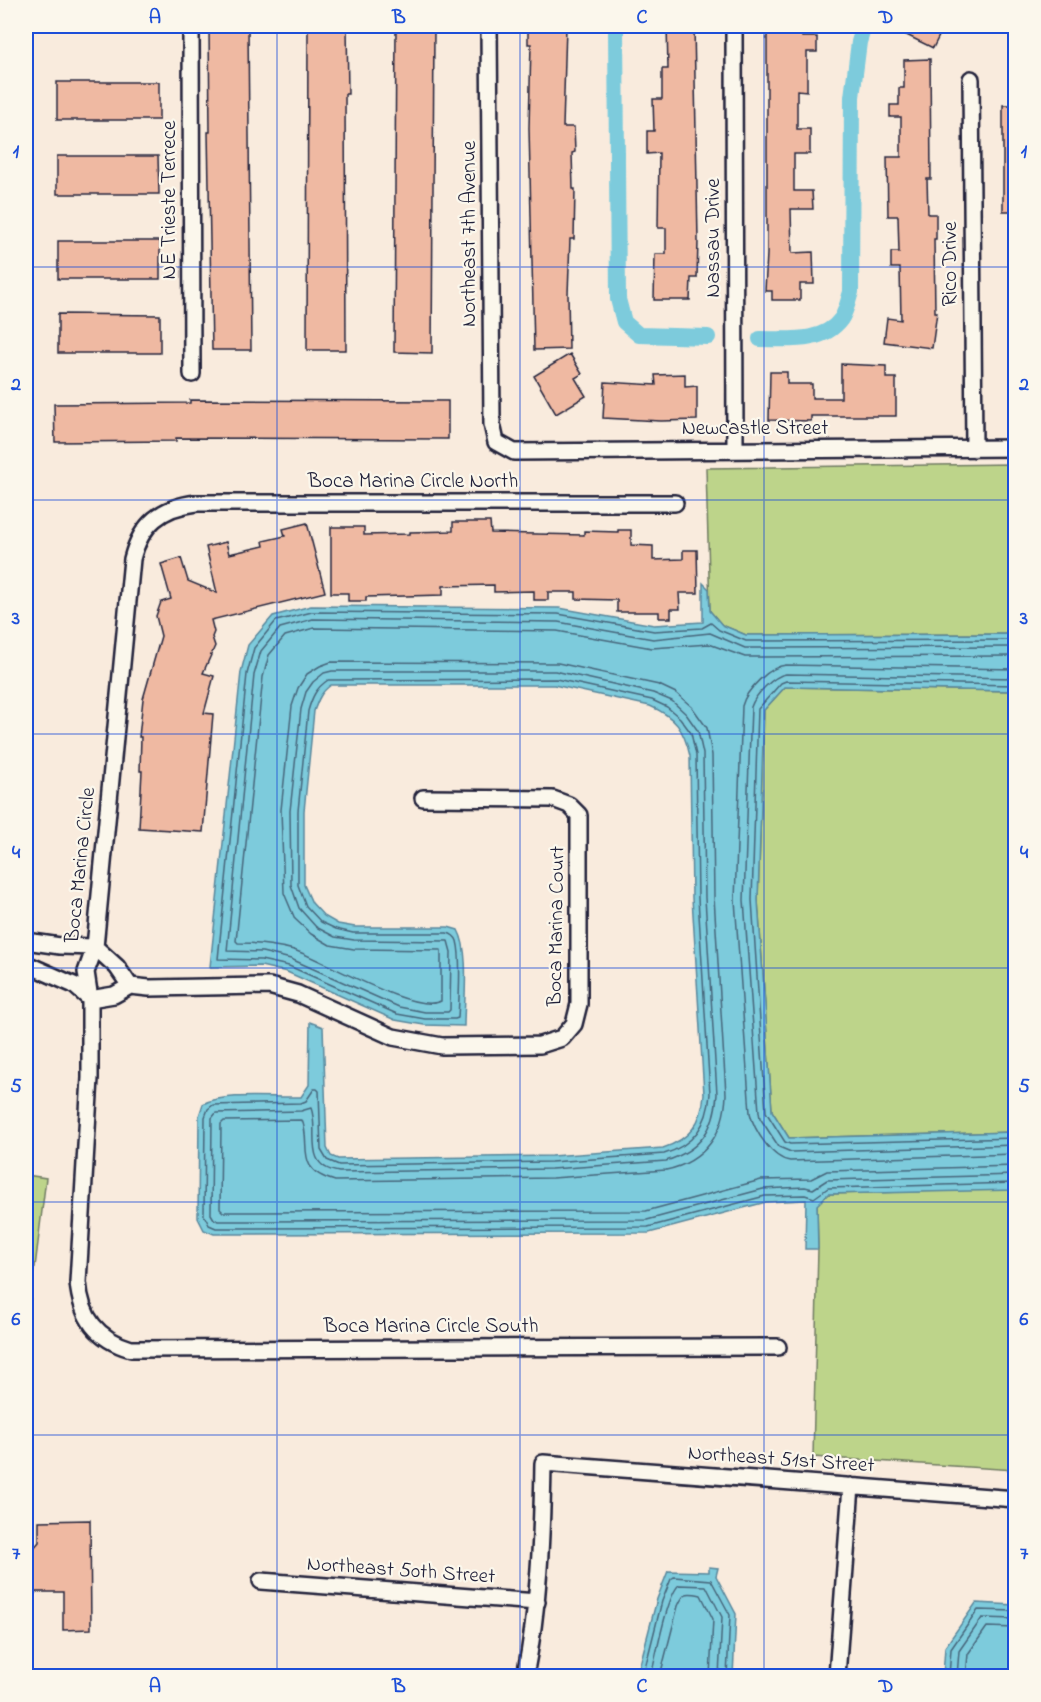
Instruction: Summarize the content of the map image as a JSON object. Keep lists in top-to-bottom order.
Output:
{
  "streets": {
    "street": [
      "NE Trieste Terrece",
      "Northeast 7th Avenue",
      "Nassau Drive",
      "Rico Drive",
      "Newcastle Street",
      "Boca Marina Circle North",
      "Boca Marina Circle",
      "Boca Marina Court",
      "Boca Marina Circle South",
      "Northeast 51st Street",
      "Northeast 50th Street"
    ]
  },
  "crossings": [
    ["Northeast 7th Avenue", "Newcastle Street"],
    ["Nassau Drive", "Newcastle Street"],
    ["Rico Drive", "Newcastle Street"],
    ["Boca Marina Circle North", "Boca Marina Circle"],
    ["Boca Marina Circle", "Boca Marina Court"],
    ["Boca Marina Circle", "Boca Marina Circle South"],
    ["Northeast 51st Street", "Northeast 50th Street"]
  ],
  "grid": {
    "columns": [
      "A",
      "B",
      "C",
      "D"
    ],
    "rows": [
      "1",
      "2",
      "3",
      "4",
      "5",
      "6",
      "7"
    ]
  }
}
